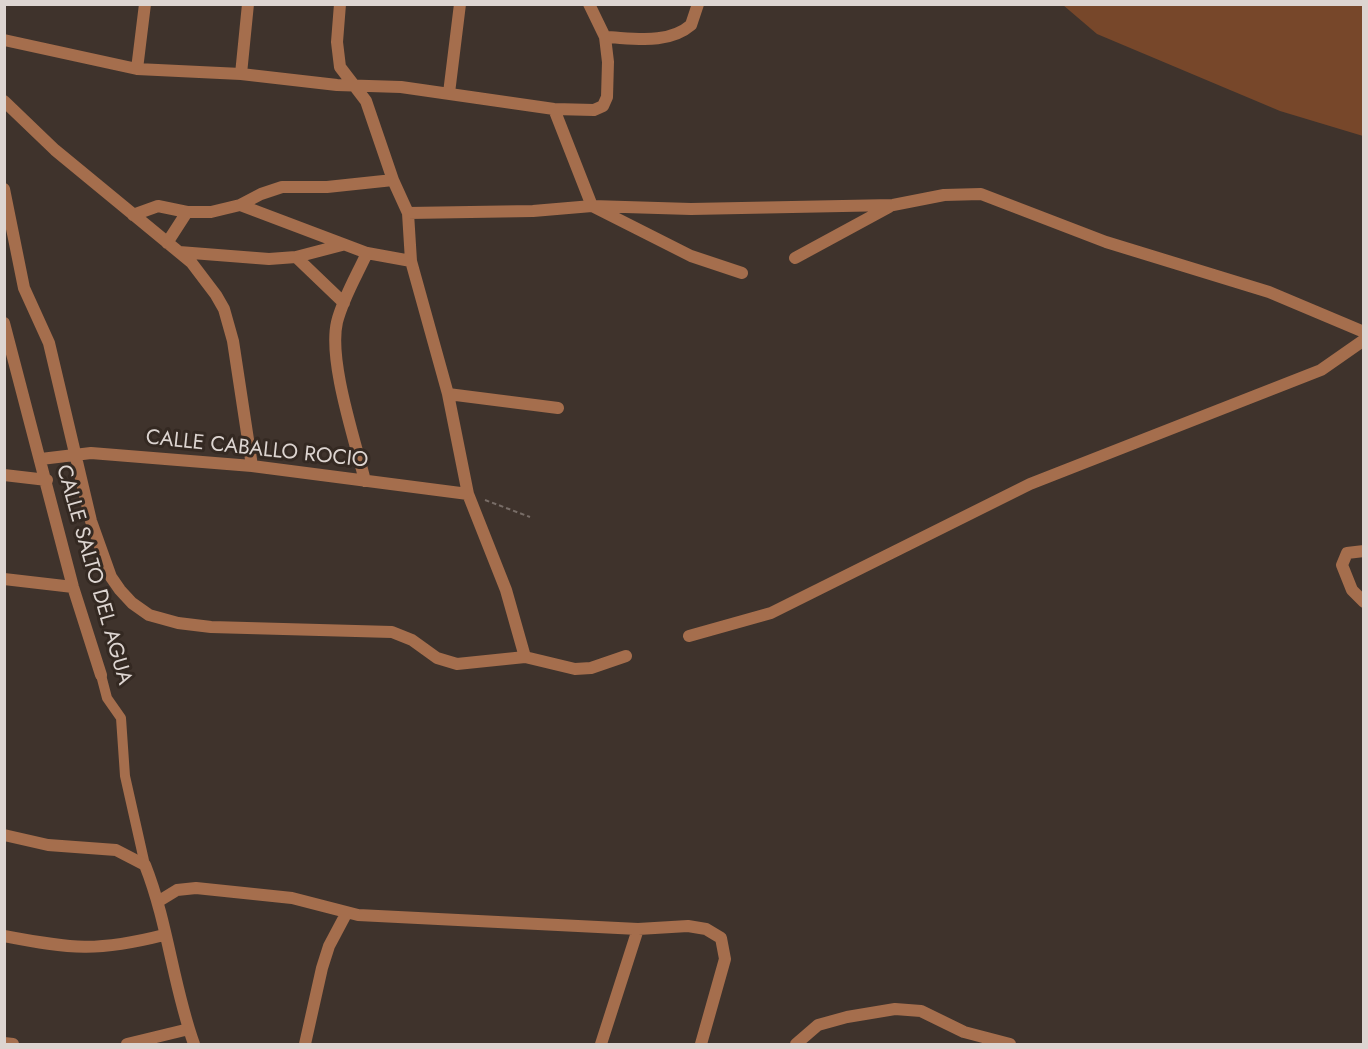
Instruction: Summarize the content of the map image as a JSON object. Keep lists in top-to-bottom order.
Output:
{
  "streets": {
    "street": ["CALLE CABALLO ROCIO", "CALLE SALTO DEL AGUA"]
  },
  "crossings": [
    ["CALLE CABALLO ROCIO", "CALLE SALTO DEL AGUA"]
  ]
}
